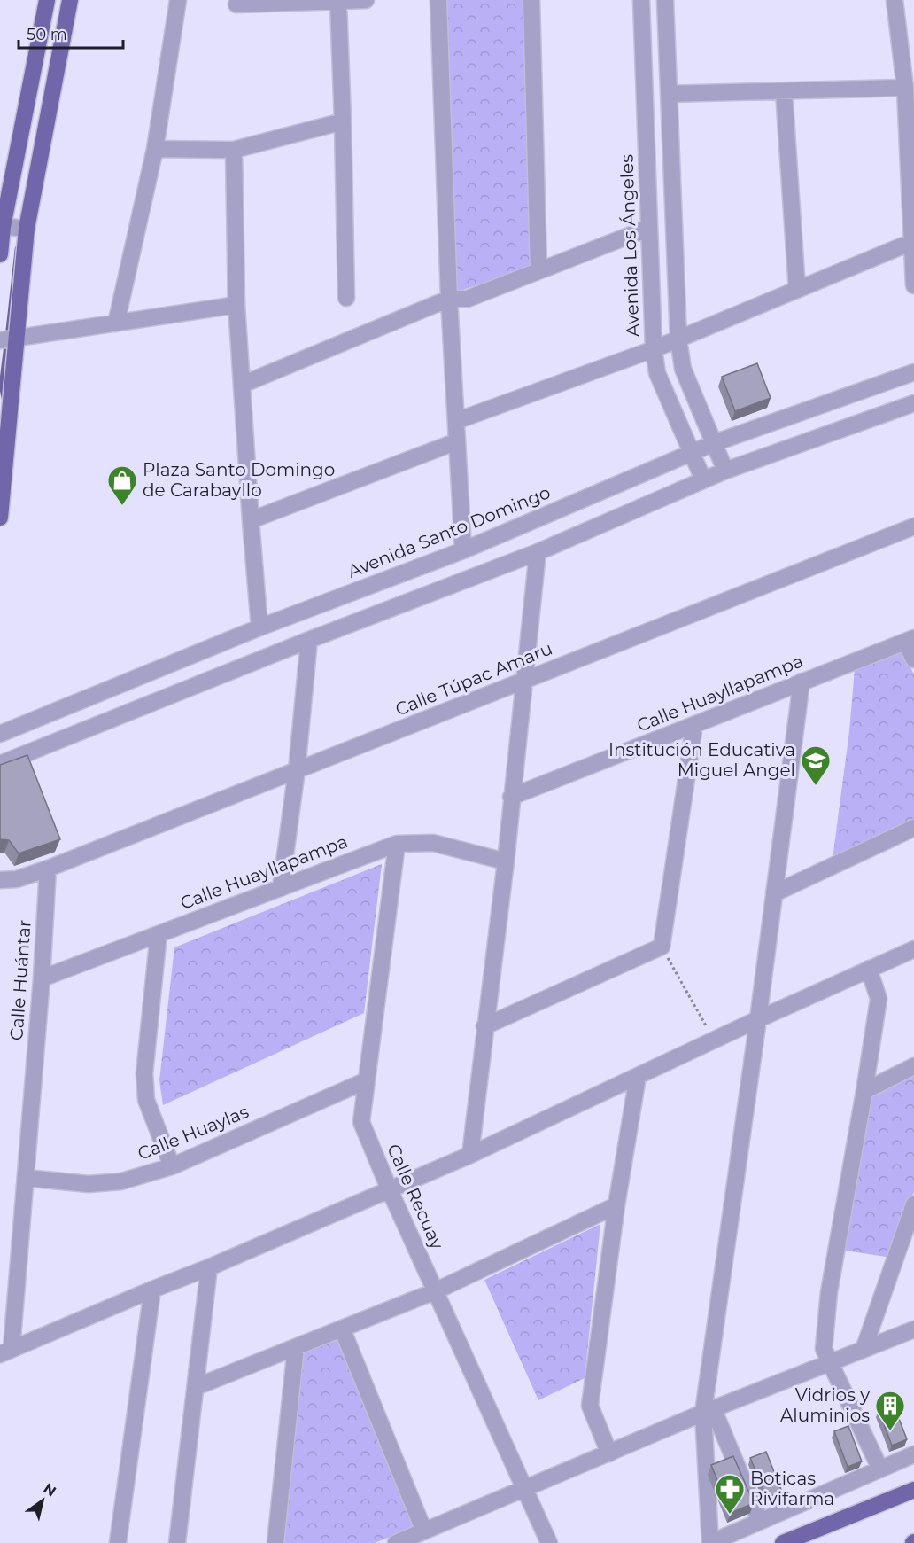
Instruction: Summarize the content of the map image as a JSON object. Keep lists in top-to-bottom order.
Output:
{
  "streets": {
    "street": [
      "Avenida Los Ángeles",
      "Avenida Santo Domingo",
      "Calle Túpac Amaru",
      "Calle Huayllapampa",
      "Calle Huántar",
      "Calle Huaylas",
      "Calle Recuay"
    ]
  },
  "crossings": [
    ["Avenida Los Ángeles", "Avenida Santo Domingo"],
    ["Calle Túpac Amaru", "Calle Huántar"],
    ["Calle Huayllapampa", "Calle Huántar"],
    ["Calle Huayllapampa", "Calle Recuay"],
    ["Calle Huántar", "Calle Huaylas"],
    ["Calle Huaylas", "Calle Recuay"]
  ],
  "places": {
    "shop": ["Plaza Santo Domingo de Carabayllo"],
    "school or university": ["Institución Educativa Miguel Angel"],
    "building": ["Vidrios y Aluminios"],
    "pharmacy": ["Boticas Rivifarma"]
  },
  "scale_bar": "50 m",
  "north": "top right"
}
